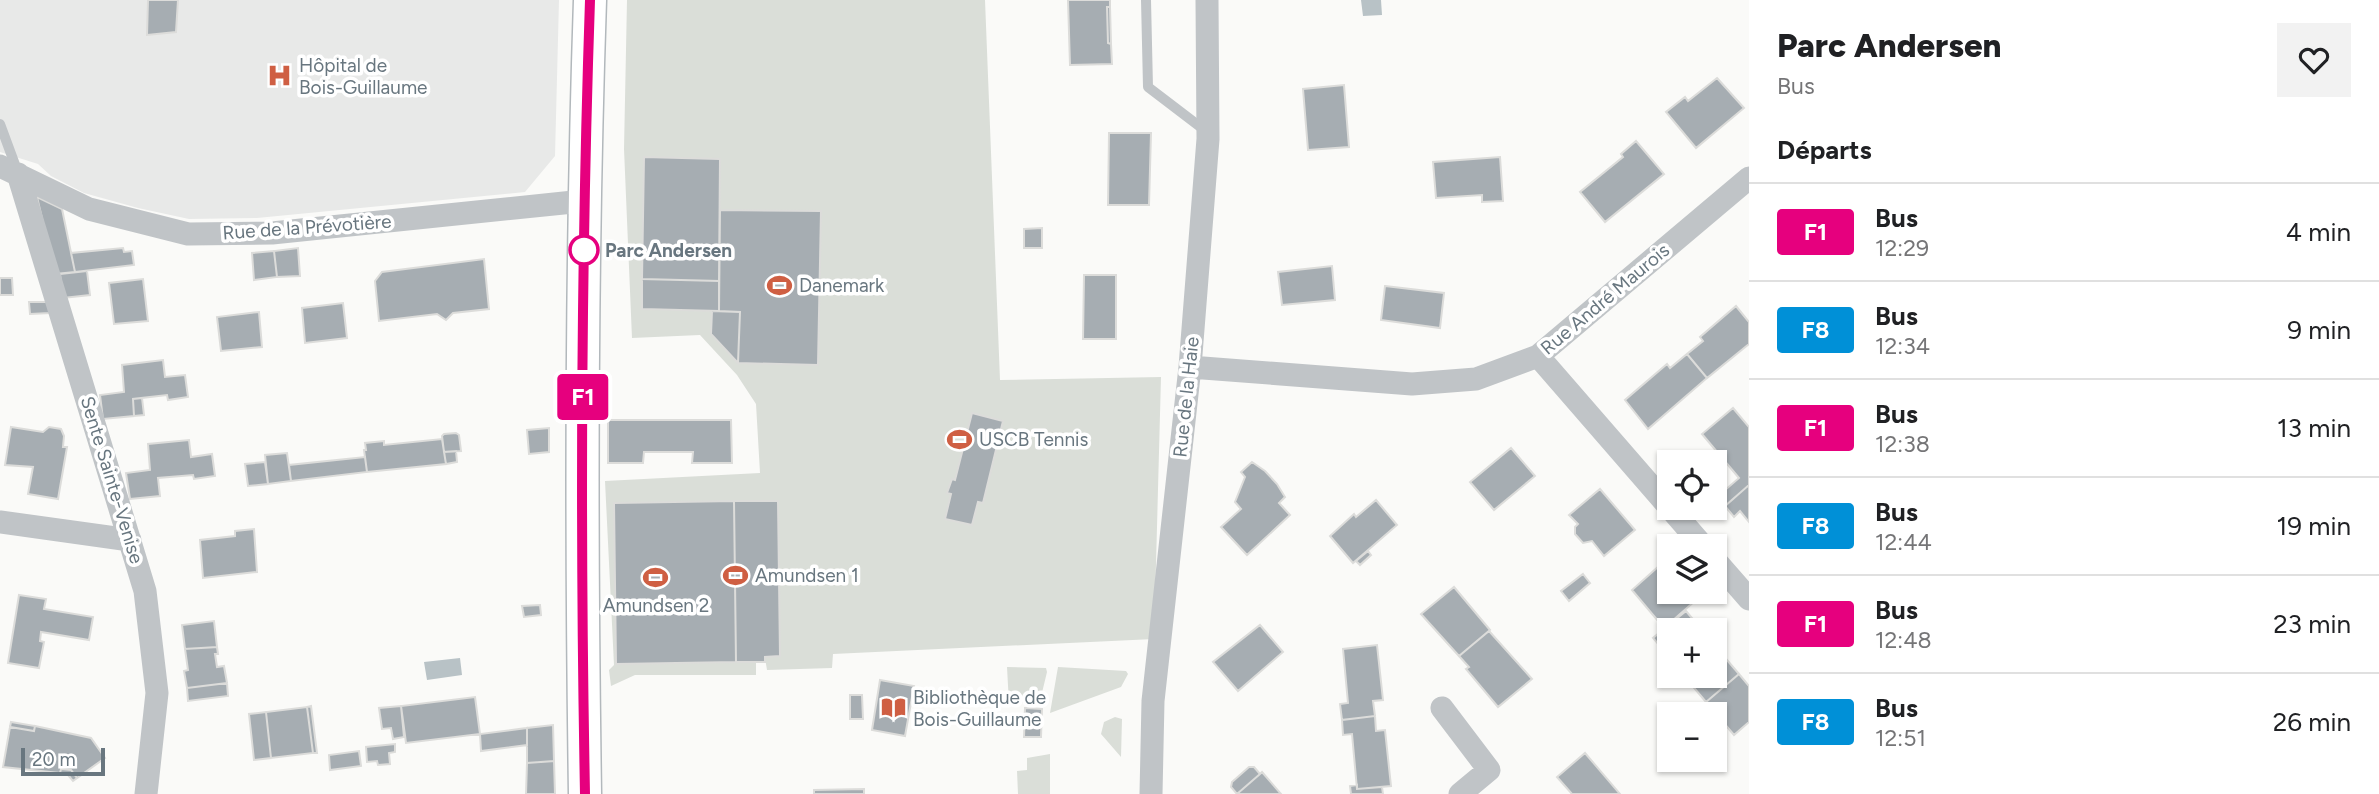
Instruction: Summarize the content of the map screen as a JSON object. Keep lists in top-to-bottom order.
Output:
{
  "streets": {
    "street": [
      "Rue de la Prévotière",
      "Rue André Maurois",
      "Rue de la Haie",
      "Sente Sainte-Venise"
    ]
  },
  "crossings": [
    ["Rue de la Prévotière", "Sente Sainte-Venise"],
    ["Rue André Maurois", "Rue de la Haie"]
  ],
  "places": {
    "hospital": ["Hôpital de Bois-Guillaume"],
    "other": ["Parc Andersen"],
    "sports": [
      "Danemark",
      "USCB Tennis",
      "Amundsen 1",
      "Amundsen 2"
    ],
    "library": ["Bibliothèque de Bois-Guillaume"]
  },
  "lines": ["bus line F1"],
  "scale_bar": "20 m",
  "page": {
    "on_map": "F1",
    "heading": [
      ["Parc Andersen", "Bus"],
      "Départs"
    ],
    "list": [
      {
        "mark": "F1",
        "name": "Bus",
        "note": "12:29",
        "value": "4 min"
      },
      {
        "mark": "F8",
        "name": "Bus",
        "note": "12:34",
        "value": "9 min"
      },
      {
        "mark": "F1",
        "name": "Bus",
        "note": "12:38",
        "value": "13 min"
      },
      {
        "mark": "F8",
        "name": "Bus",
        "note": "12:44",
        "value": "19 min"
      },
      {
        "mark": "F1",
        "name": "Bus",
        "note": "12:48",
        "value": "23 min"
      },
      {
        "mark": "F8",
        "name": "Bus",
        "note": "12:51",
        "value": "26 min"
      }
    ],
    "map_buttons": ["+", "−"],
    "scale": "20 m"
  }
}
